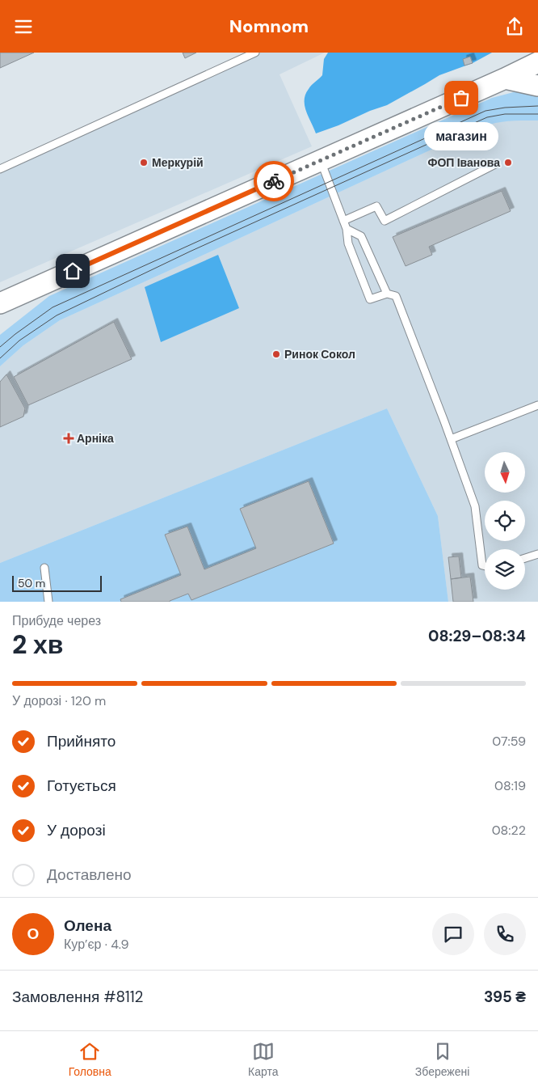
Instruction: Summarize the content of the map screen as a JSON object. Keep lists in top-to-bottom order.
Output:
{
  "places": {
    "other": [
      "магазин",
      "Меркурій",
      "ФОП Іванова",
      "Ринок Сокол"
    ],
    "health": ["Арніка"]
  },
  "scale_bar": "50 m",
  "north": "bottom",
  "page": {
    "header": "Nomnom",
    "bubble": "магазин",
    "scale": "50 m",
    "heading": ["2 хв", "Прибуде через", "08:29–08:34"],
    "panel": [
      "Олена",
      "Кур’єр · 4.9",
      "Замовлення #8112",
      "395 ₴"
    ],
    "bar": "У дорозі · 120 m",
    "list": [
      ["Прийнято", "07:59"],
      ["Готується", "08:19"],
      ["У дорозі", "08:22"],
      "Доставлено"
    ],
    "round": "О",
    "tabs": ["Головна", "Карта", "Збережені"]
  }
}
